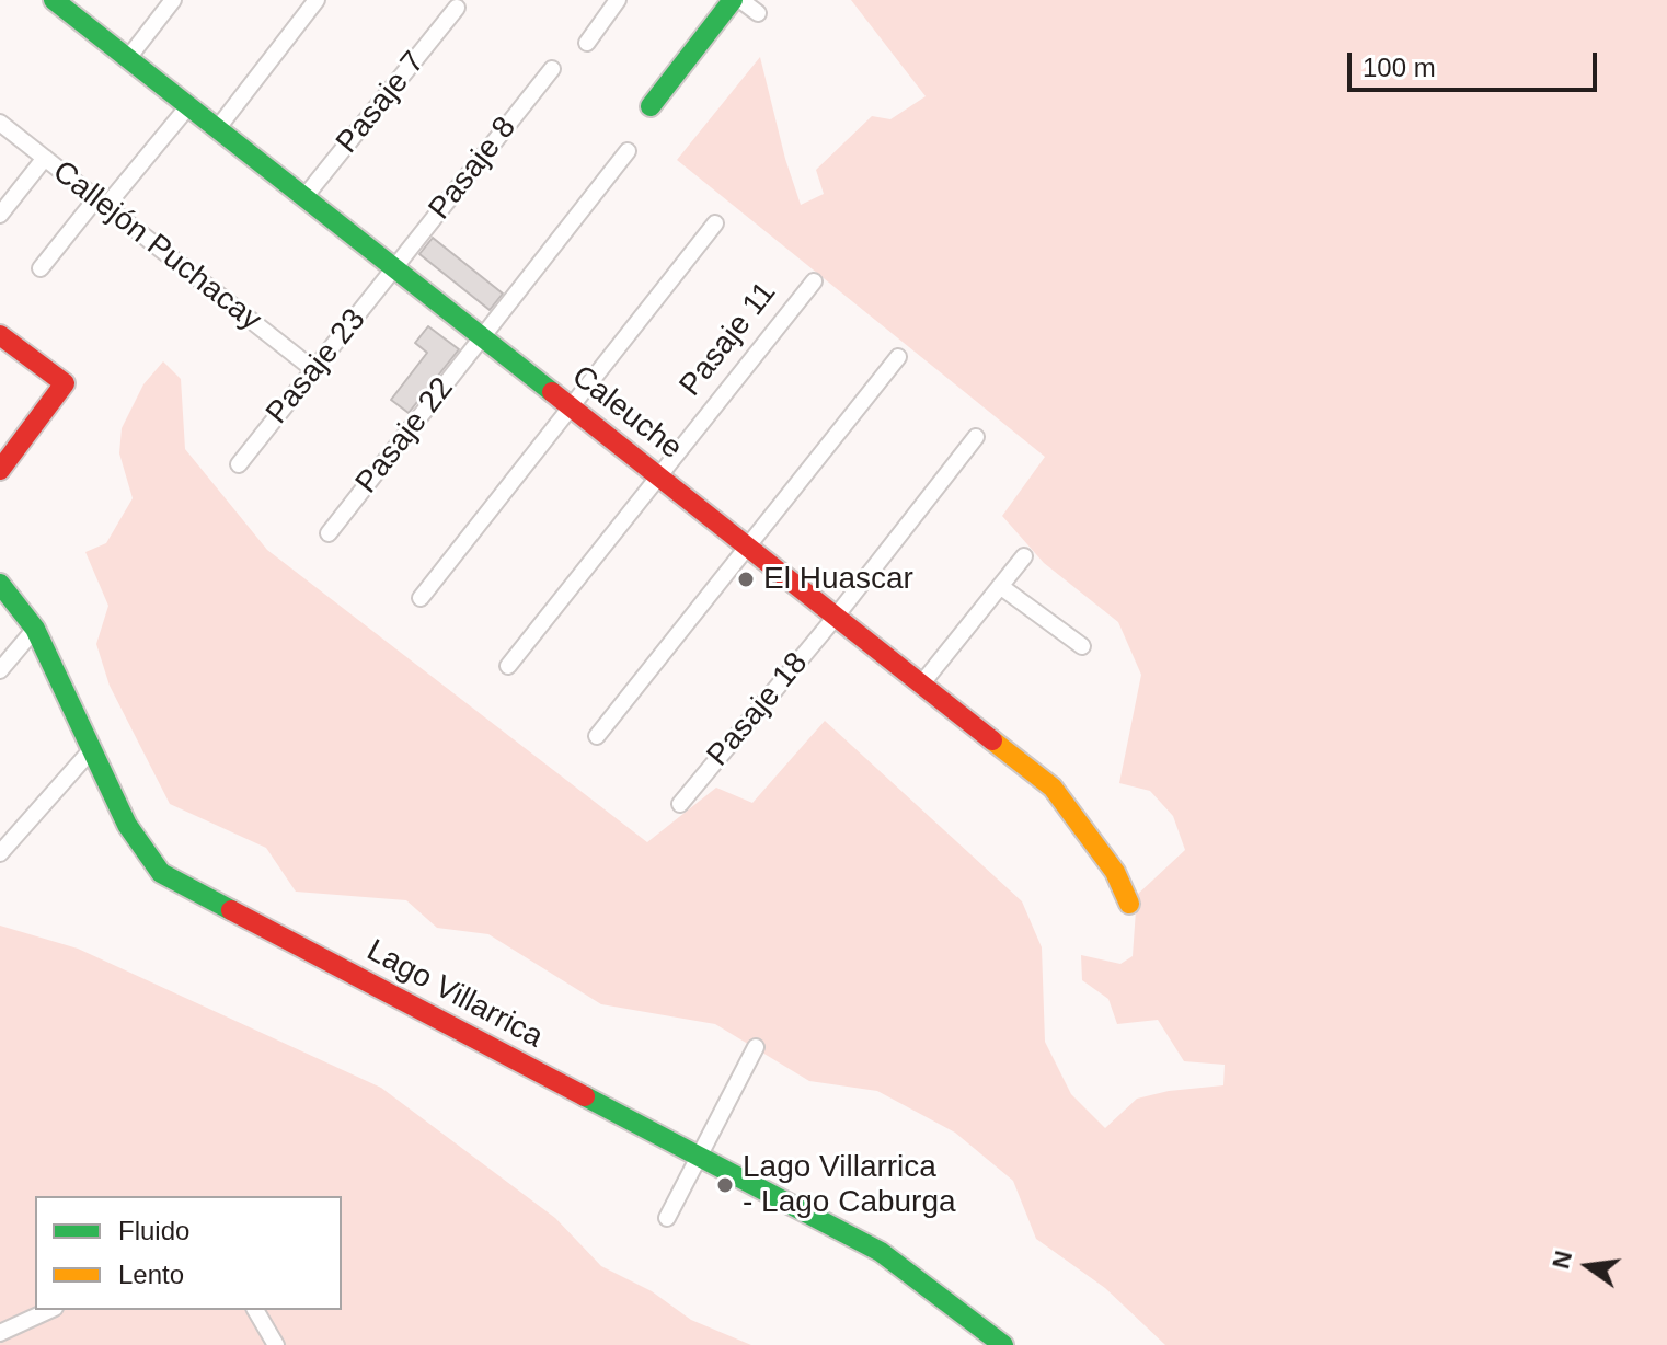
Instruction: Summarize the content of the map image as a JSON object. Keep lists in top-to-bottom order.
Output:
{
  "streets": {
    "street": [
      "Pasaje 7",
      "Pasaje 8",
      "Callejón Puchacay",
      "Pasaje 11",
      "Pasaje 23",
      "Caleuche",
      "Pasaje 22",
      "Pasaje 18",
      "Lago Villarrica"
    ]
  },
  "crossings": [
    ["Pasaje 7", "Caleuche"],
    ["Pasaje 8", "Pasaje 23"],
    ["Pasaje 8", "Caleuche"],
    ["Callejón Puchacay", "Pasaje 23"],
    ["Pasaje 11", "Caleuche"],
    ["Pasaje 23", "Caleuche"],
    ["Caleuche", "Pasaje 22"],
    ["Caleuche", "Pasaje 18"]
  ],
  "places": ["El Huascar", "Lago Villarrica - Lago Caburga"],
  "legend": ["Fluido", "Lento"],
  "scale_bar": "100 m",
  "north": "left"
}
